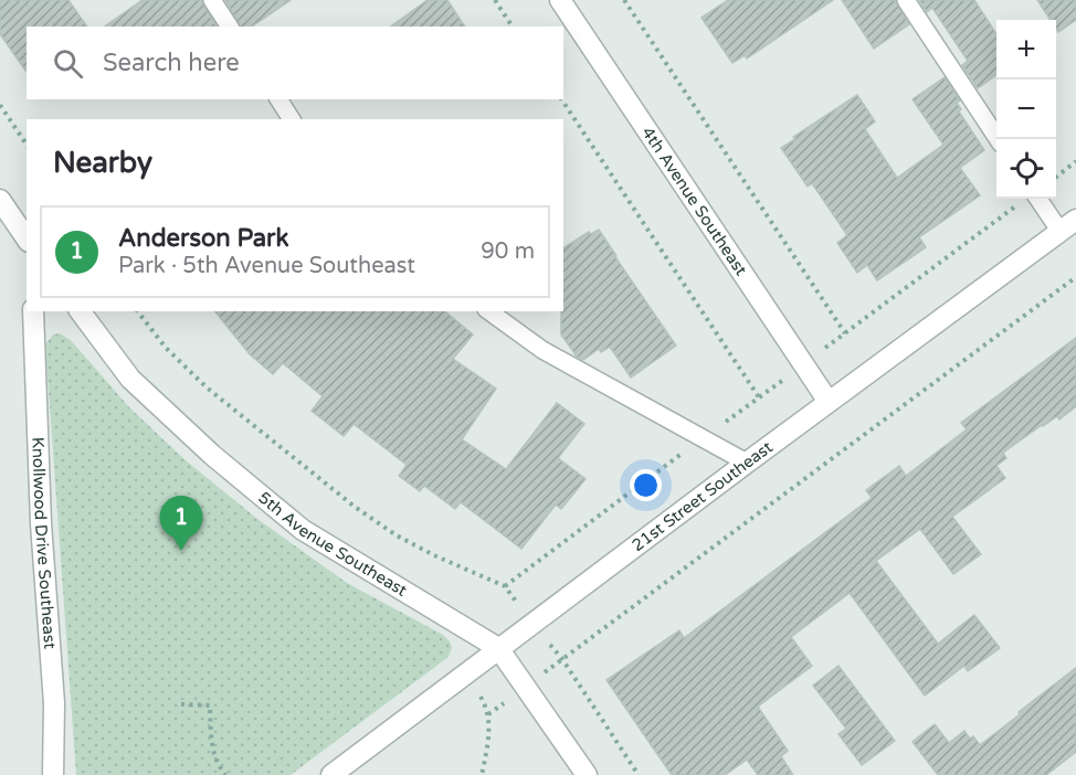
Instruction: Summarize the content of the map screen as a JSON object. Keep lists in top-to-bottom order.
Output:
{
  "streets": {
    "street": [
      "4th Avenue Southeast",
      "21st Street Southeast",
      "Knollwood Drive Southeast",
      "5th Avenue Southeast"
    ]
  },
  "crossings": [
    ["4th Avenue Southeast", "21st Street Southeast"],
    ["21st Street Southeast", "5th Avenue Southeast"]
  ],
  "page": {
    "map_buttons": ["+", "−"],
    "search": "Search here",
    "heading": "Nearby",
    "list": [
      {
        "mark": "1",
        "name": "Anderson Park",
        "note": "Park · 5th Avenue Southeast",
        "value": "90 m"
      }
    ],
    "pins": "1"
  }
}
